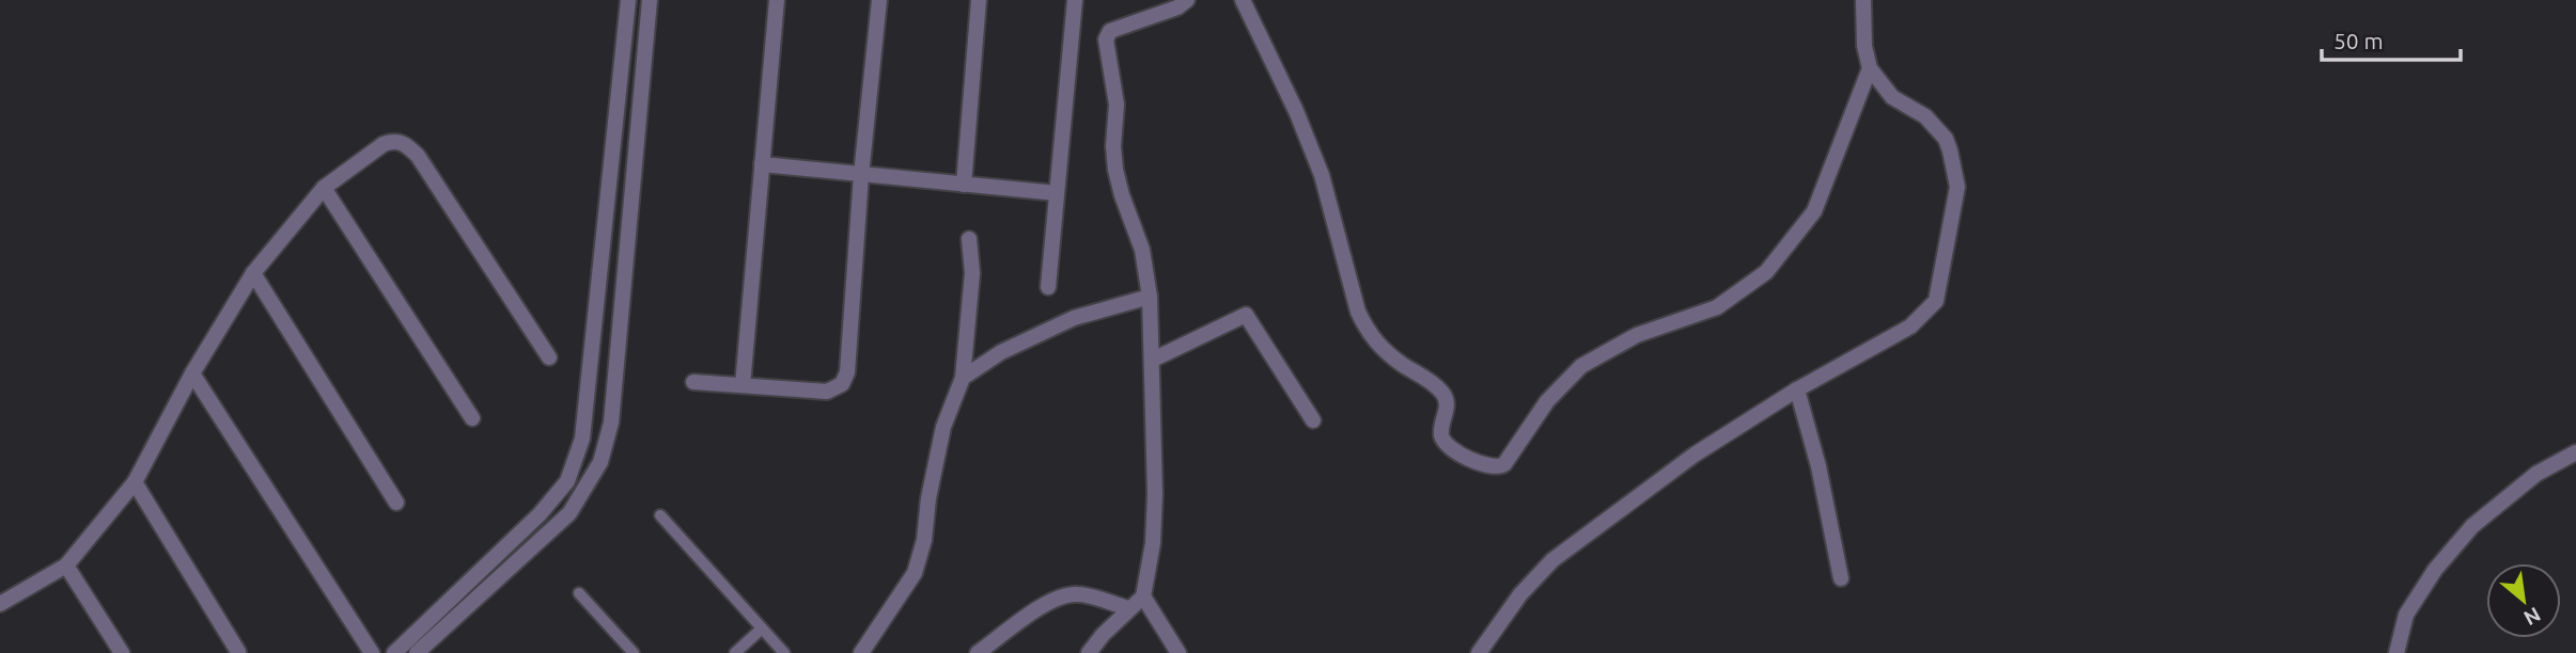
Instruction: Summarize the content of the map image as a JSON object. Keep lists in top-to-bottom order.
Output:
{
  "scale_bar": "50 m",
  "north": "bottom right"
}
